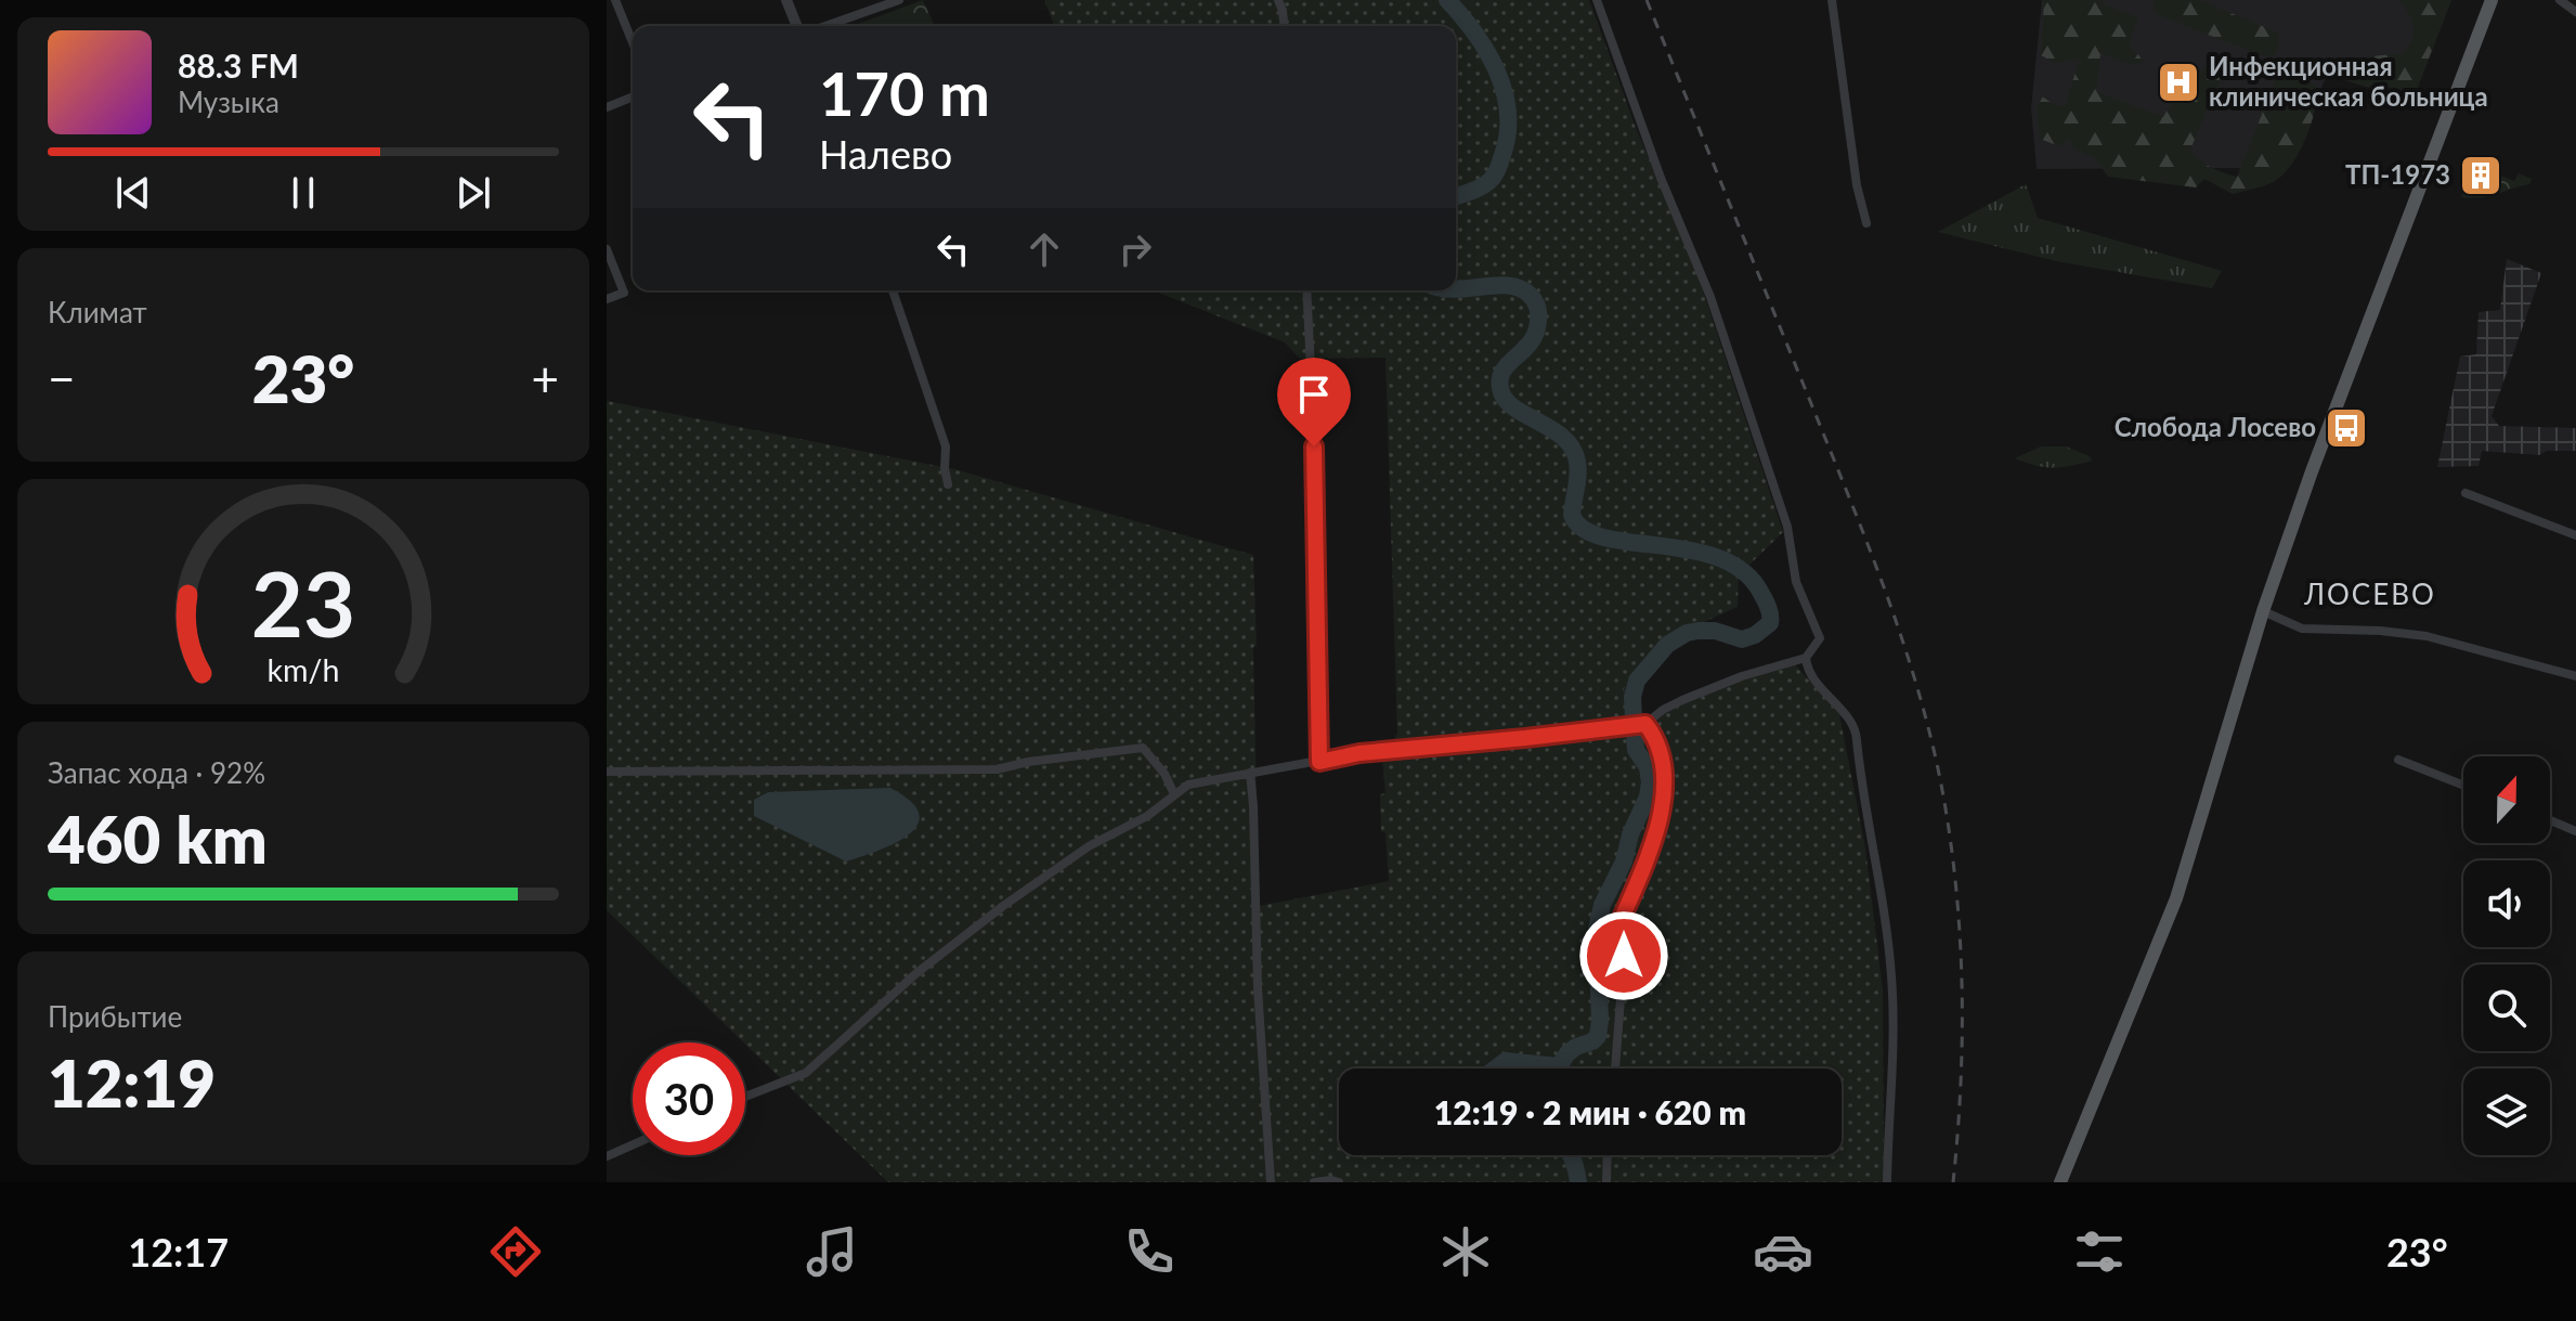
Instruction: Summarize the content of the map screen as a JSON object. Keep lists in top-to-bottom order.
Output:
{
  "districts": ["ЛОСЕВО"],
  "places": {
    "hospital": ["Инфекционная клиническая больница"],
    "building": ["ТП-1973"],
    "bus stop": ["Слобода Лосево"]
  },
  "north": "top",
  "page": {
    "turn": ["170 m", "Налево"],
    "song": ["88.3 FM", "Музыка"],
    "tile": [
      "Климат",
      ["Запас хода · 92%", "460 km"],
      ["Прибытие", "12:19"]
    ],
    "heat": ["−", "23°", "+"],
    "limit": "30",
    "trip": "12:19 · 2 мин · 620 m",
    "tabs": ["12:17", "23°"],
    "gauge": ["23", "km/h"]
  }
}
